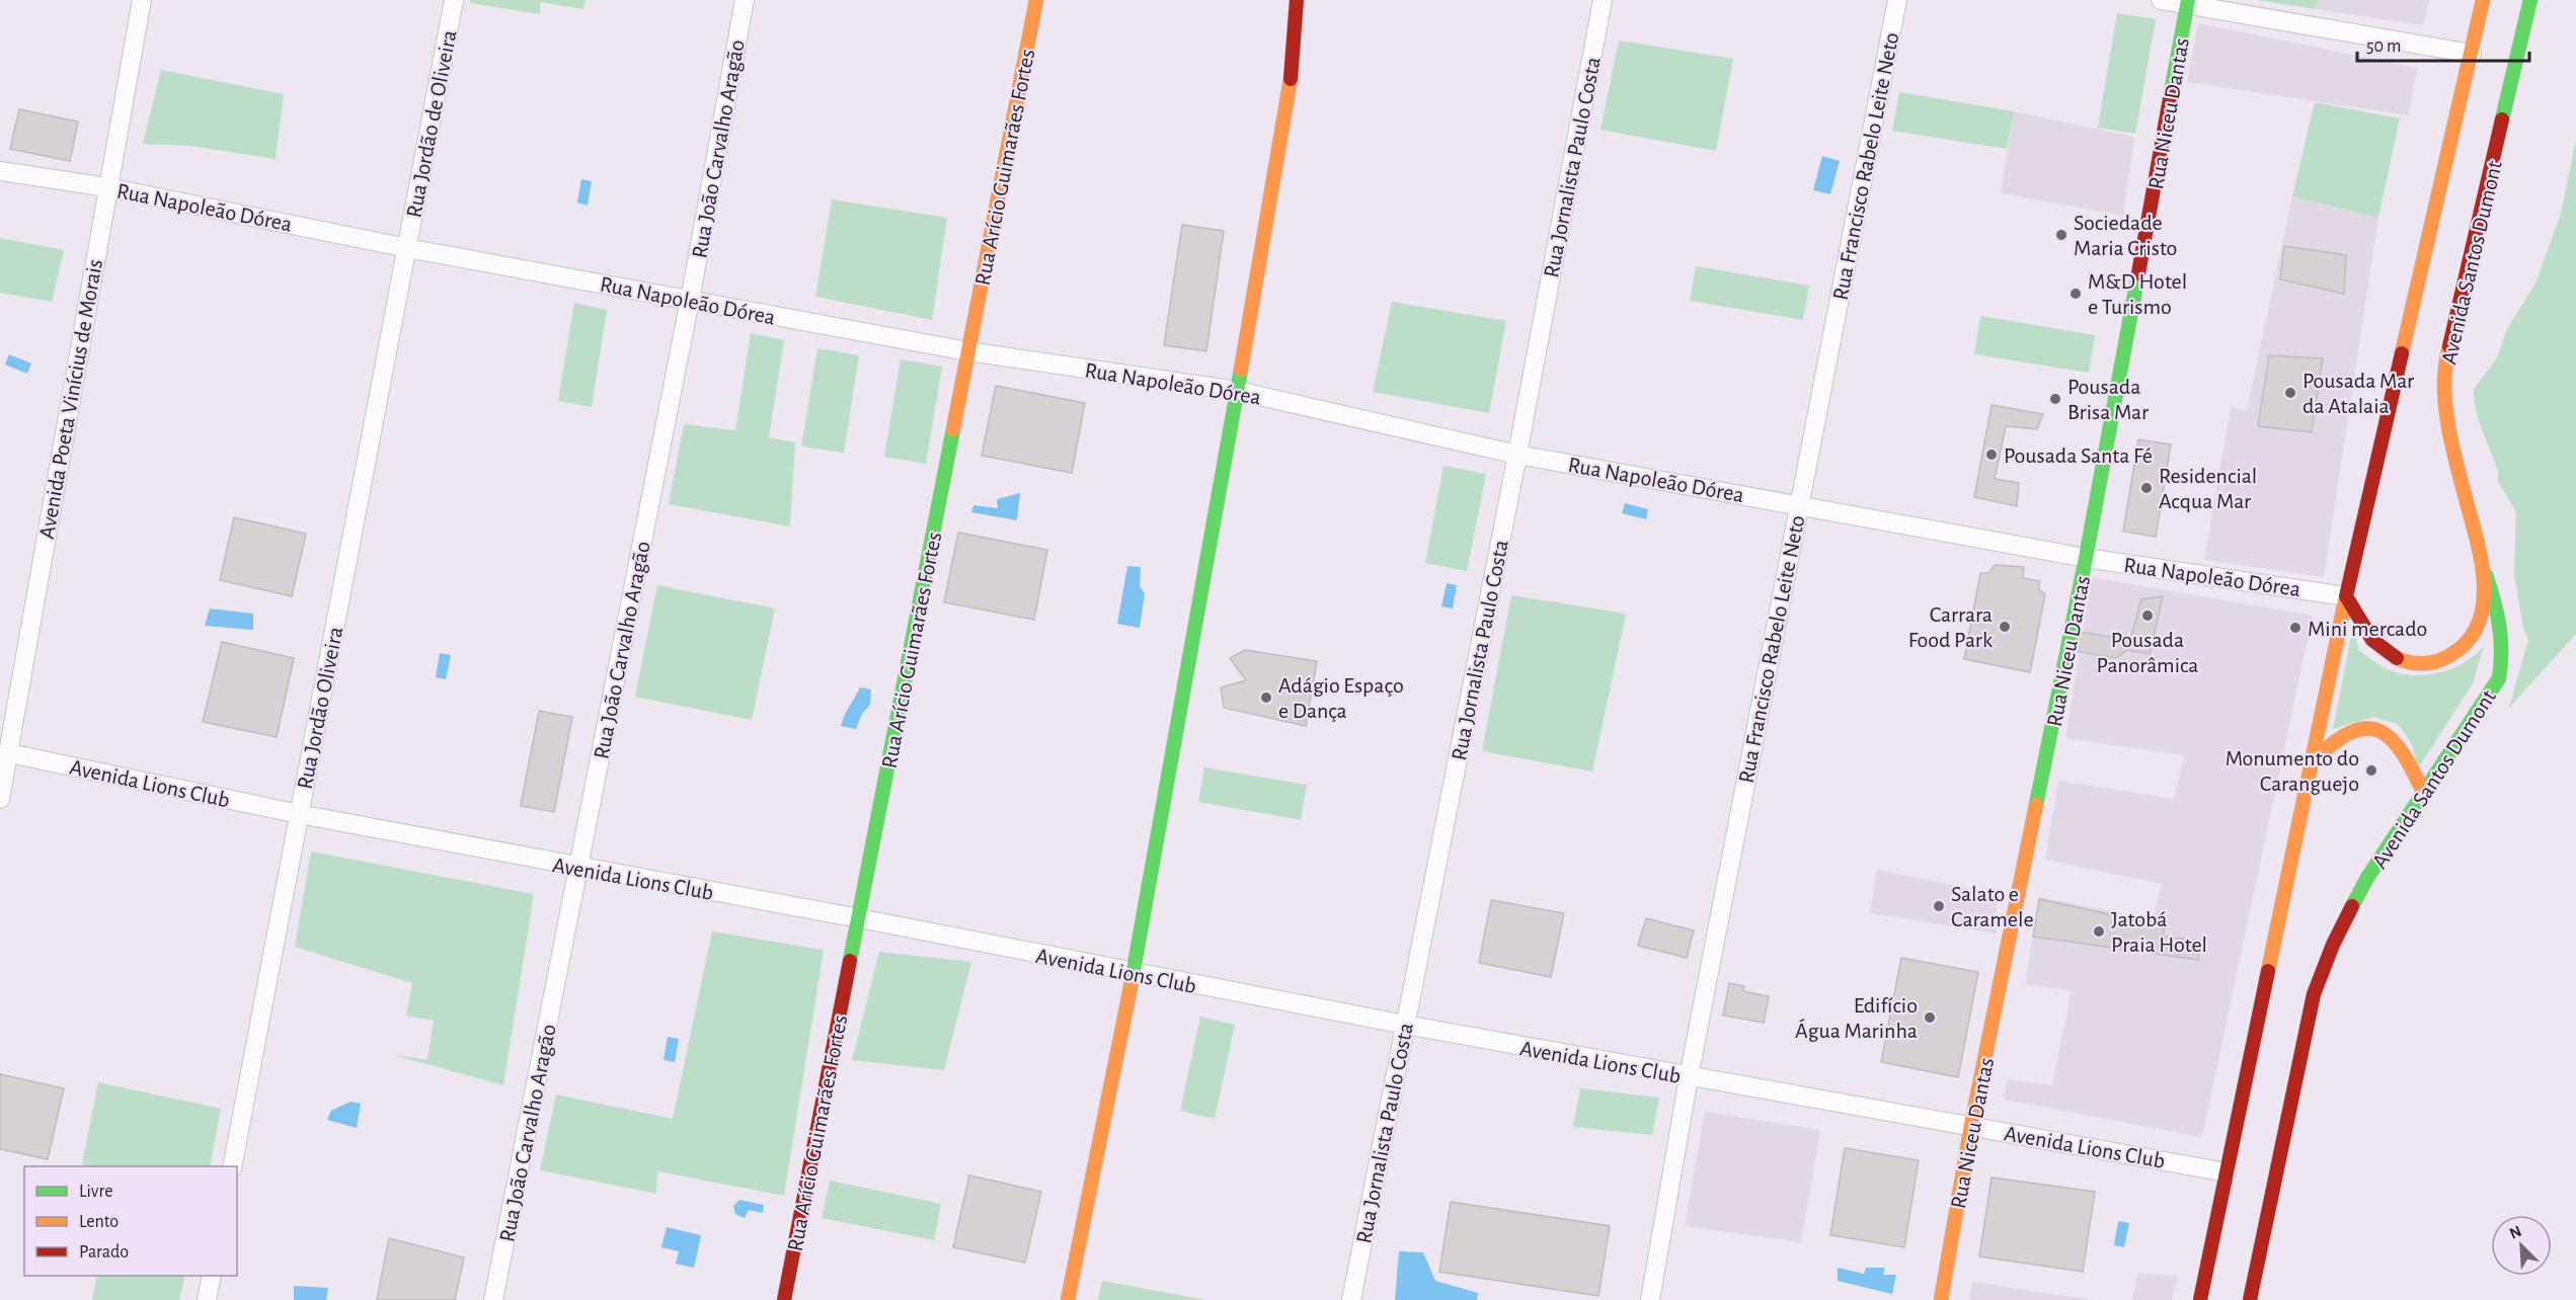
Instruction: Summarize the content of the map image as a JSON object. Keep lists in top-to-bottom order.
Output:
{
  "streets": {
    "street": [
      "Rua Niceu Dantas",
      "Rua Jordão de Oliveira",
      "Rua João Carvalho Aragão",
      "Rua Francisco Rabelo Leite Neto",
      "Rua Arício Guimarães Fortes",
      "Rua Jornalista Paulo Costa",
      "Rua Napoleão Dórea",
      "Avenida Santos Dumont",
      "Avenida Poeta Vinícius de Morais",
      "Rua Jordão Oliveira",
      "Avenida Lions Club"
    ]
  },
  "crossings": [
    ["Rua Niceu Dantas", "Rua Napoleão Dórea"],
    ["Rua Niceu Dantas", "Avenida Lions Club"],
    ["Rua Jordão de Oliveira", "Rua Napoleão Dórea"],
    ["Rua Jordão de Oliveira", "Rua Jordão Oliveira"],
    ["Rua João Carvalho Aragão", "Rua Napoleão Dórea"],
    ["Rua João Carvalho Aragão", "Avenida Lions Club"],
    ["Rua Francisco Rabelo Leite Neto", "Rua Napoleão Dórea"],
    ["Rua Francisco Rabelo Leite Neto", "Avenida Lions Club"],
    ["Rua Arício Guimarães Fortes", "Rua Napoleão Dórea"],
    ["Rua Arício Guimarães Fortes", "Avenida Lions Club"],
    ["Rua Jornalista Paulo Costa", "Rua Napoleão Dórea"],
    ["Rua Jornalista Paulo Costa", "Avenida Lions Club"],
    ["Rua Napoleão Dórea", "Avenida Santos Dumont"],
    ["Rua Napoleão Dórea", "Avenida Poeta Vinícius de Morais"],
    ["Rua Napoleão Dórea", "Rua Jordão Oliveira"],
    ["Avenida Santos Dumont", "Avenida Lions Club"],
    ["Avenida Poeta Vinícius de Morais", "Avenida Lions Club"],
    ["Rua Jordão Oliveira", "Avenida Lions Club"]
  ],
  "places": [
    "Sociedade Maria Cristo",
    "M&D Hotel e Turismo",
    "Pousada Mar da Atalaia",
    "Pousada Brisa Mar",
    "Pousada Santa Fé",
    "Residencial Acqua Mar",
    "Pousada Panorâmica",
    "Carrara Food Park",
    "Mini mercado",
    "Adágio Espaço e Dança",
    "Monumento do Caranguejo",
    "Salato e Caramele",
    "Jatobá Praia Hotel",
    "Edifício Água Marinha"
  ],
  "legend": ["Livre", "Lento", "Parado"],
  "scale_bar": "50 m",
  "north": "top left"
}
